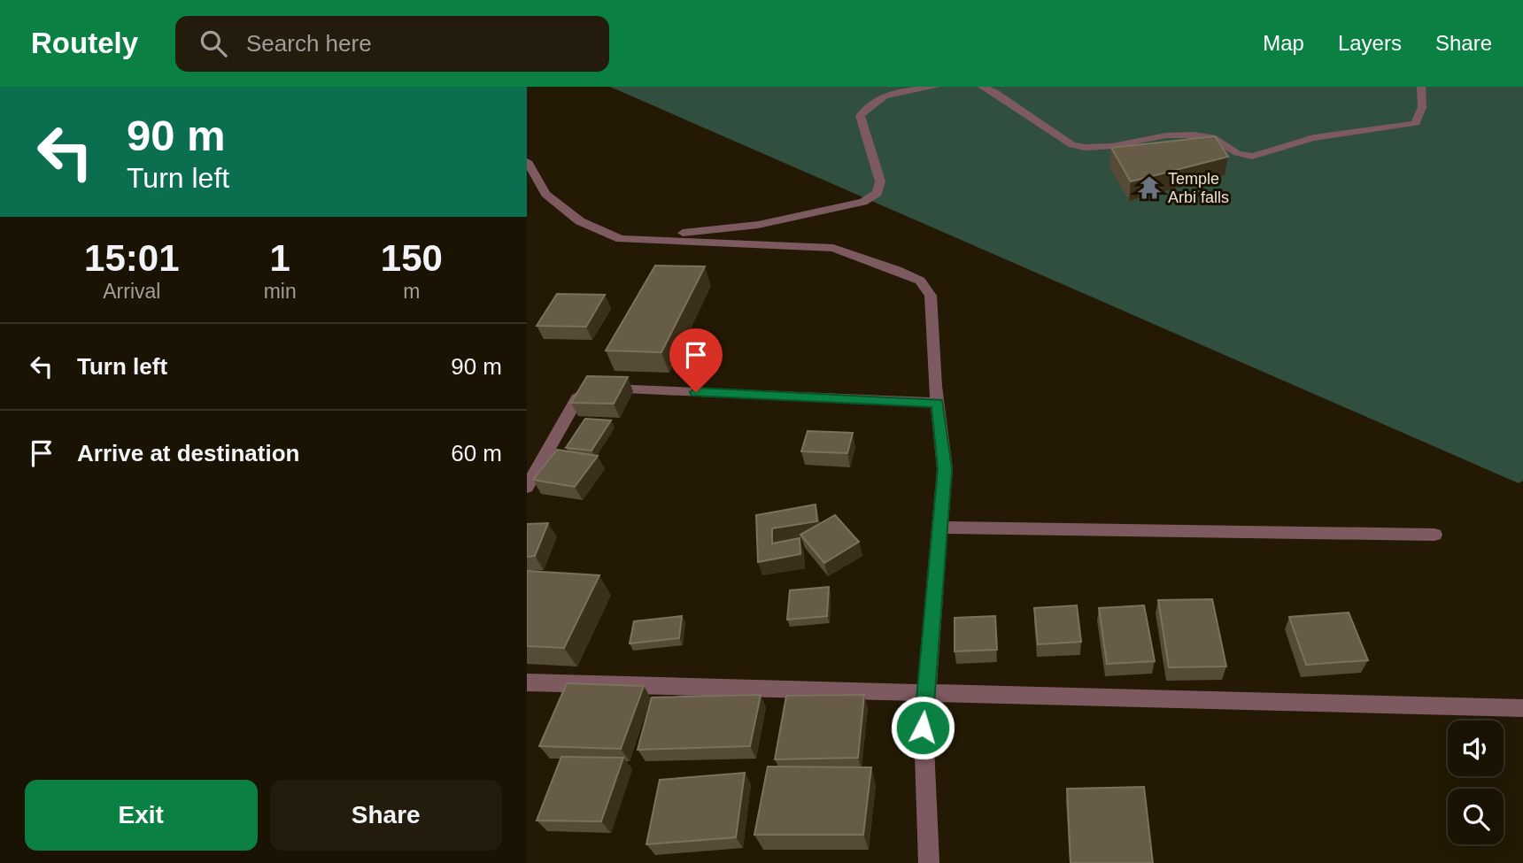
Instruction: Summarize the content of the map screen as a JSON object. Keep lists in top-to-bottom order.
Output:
{
  "places": {
    "temple": ["Temple Arbi falls"]
  },
  "page": {
    "header": "Routely",
    "search": "Search here",
    "nav": ["Map", "Layers", "Share"],
    "turn": ["90 m", "Turn left"],
    "eta": [
      "15:01",
      "Arrival",
      "1",
      "min",
      "150",
      "m"
    ],
    "list": [
      {
        "name": "Turn left",
        "value": "90 m"
      },
      {
        "name": "Arrive at destination",
        "value": "60 m"
      }
    ],
    "buttons": ["Exit", "Share"]
  }
}
